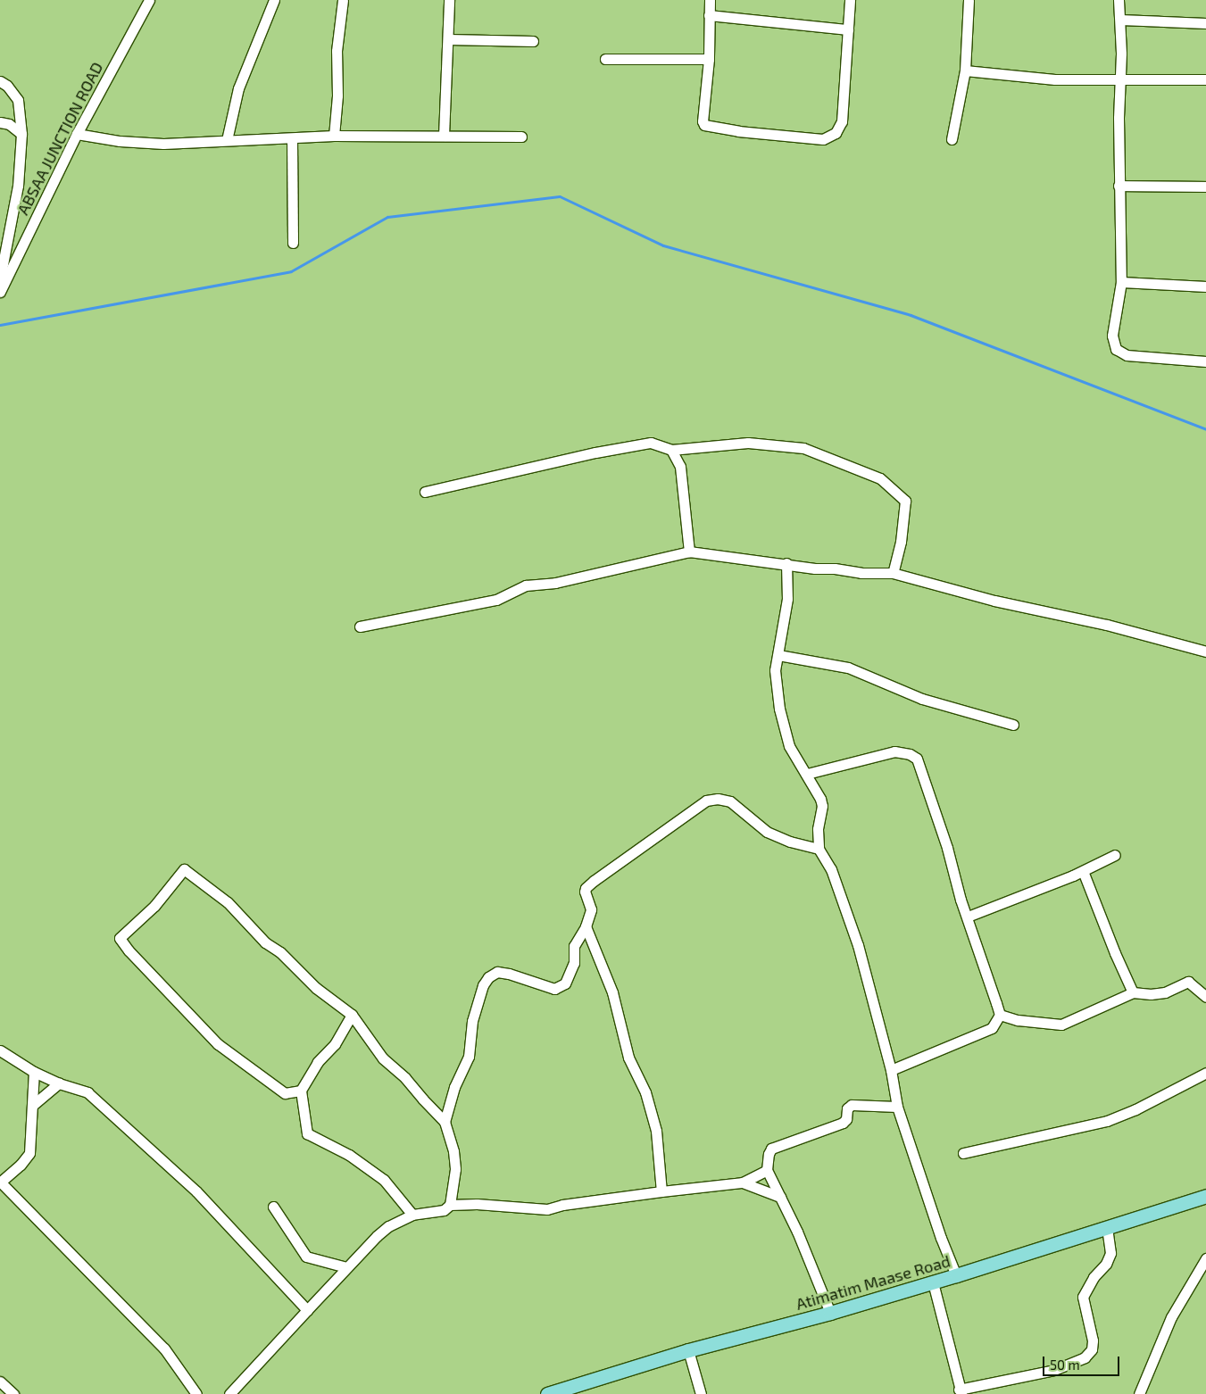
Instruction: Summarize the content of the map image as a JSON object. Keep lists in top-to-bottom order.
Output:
{
  "streets": {
    "main road": ["Atimatim Maase Road"],
    "street": ["ABSAA JUNCTION ROAD"]
  },
  "scale_bar": "50 m"
}
